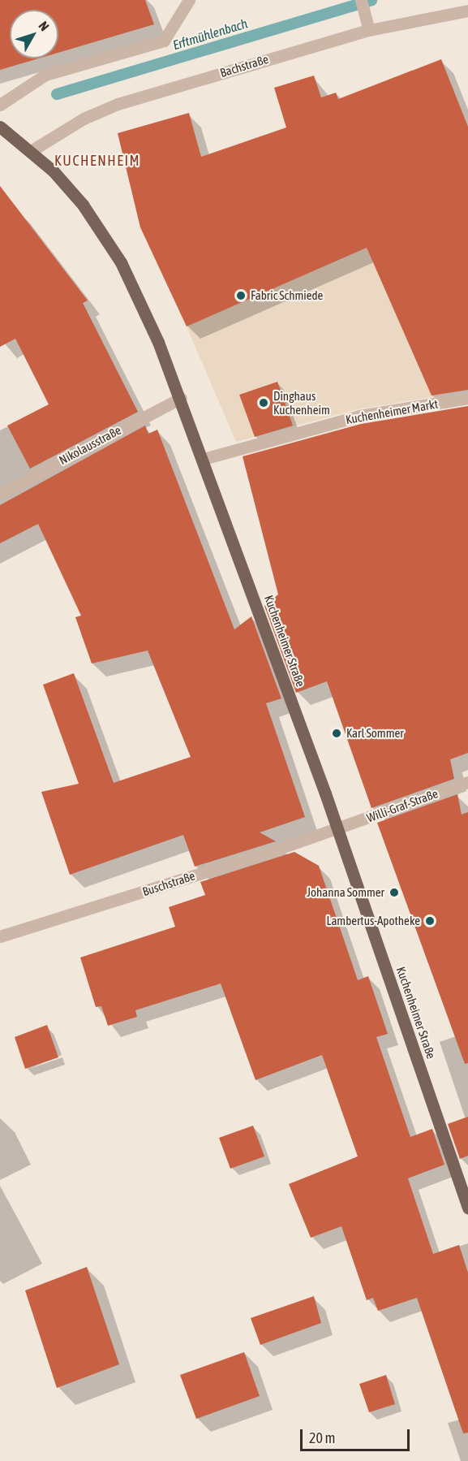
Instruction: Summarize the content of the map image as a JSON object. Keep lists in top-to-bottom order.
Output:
{
  "streets": {
    "main road": ["Kuchenheimer Straße"],
    "street": [
      "Bachstraße",
      "Kuchenheimer Markt",
      "Nikolausstraße",
      "Willi-Graf-Straße",
      "Buschstraße"
    ]
  },
  "crossings": [
    ["Bachstraße", "Kuchenheimer Straße"],
    ["Kuchenheimer Markt", "Kuchenheimer Straße"],
    ["Nikolausstraße", "Kuchenheimer Straße"],
    ["Kuchenheimer Straße", "Willi-Graf-Straße"],
    ["Kuchenheimer Straße", "Buschstraße"],
    ["Willi-Graf-Straße", "Buschstraße"]
  ],
  "districts": ["KUCHENHEIM"],
  "water": ["Erftmühlenbach"],
  "places": [
    "Fabric Schmiede",
    "Dinghaus Kuchenheim",
    "Karl Sommer",
    "Johanna Sommer",
    "Lambertus-Apotheke"
  ],
  "scale_bar": "20 m",
  "north": "top right"
}
